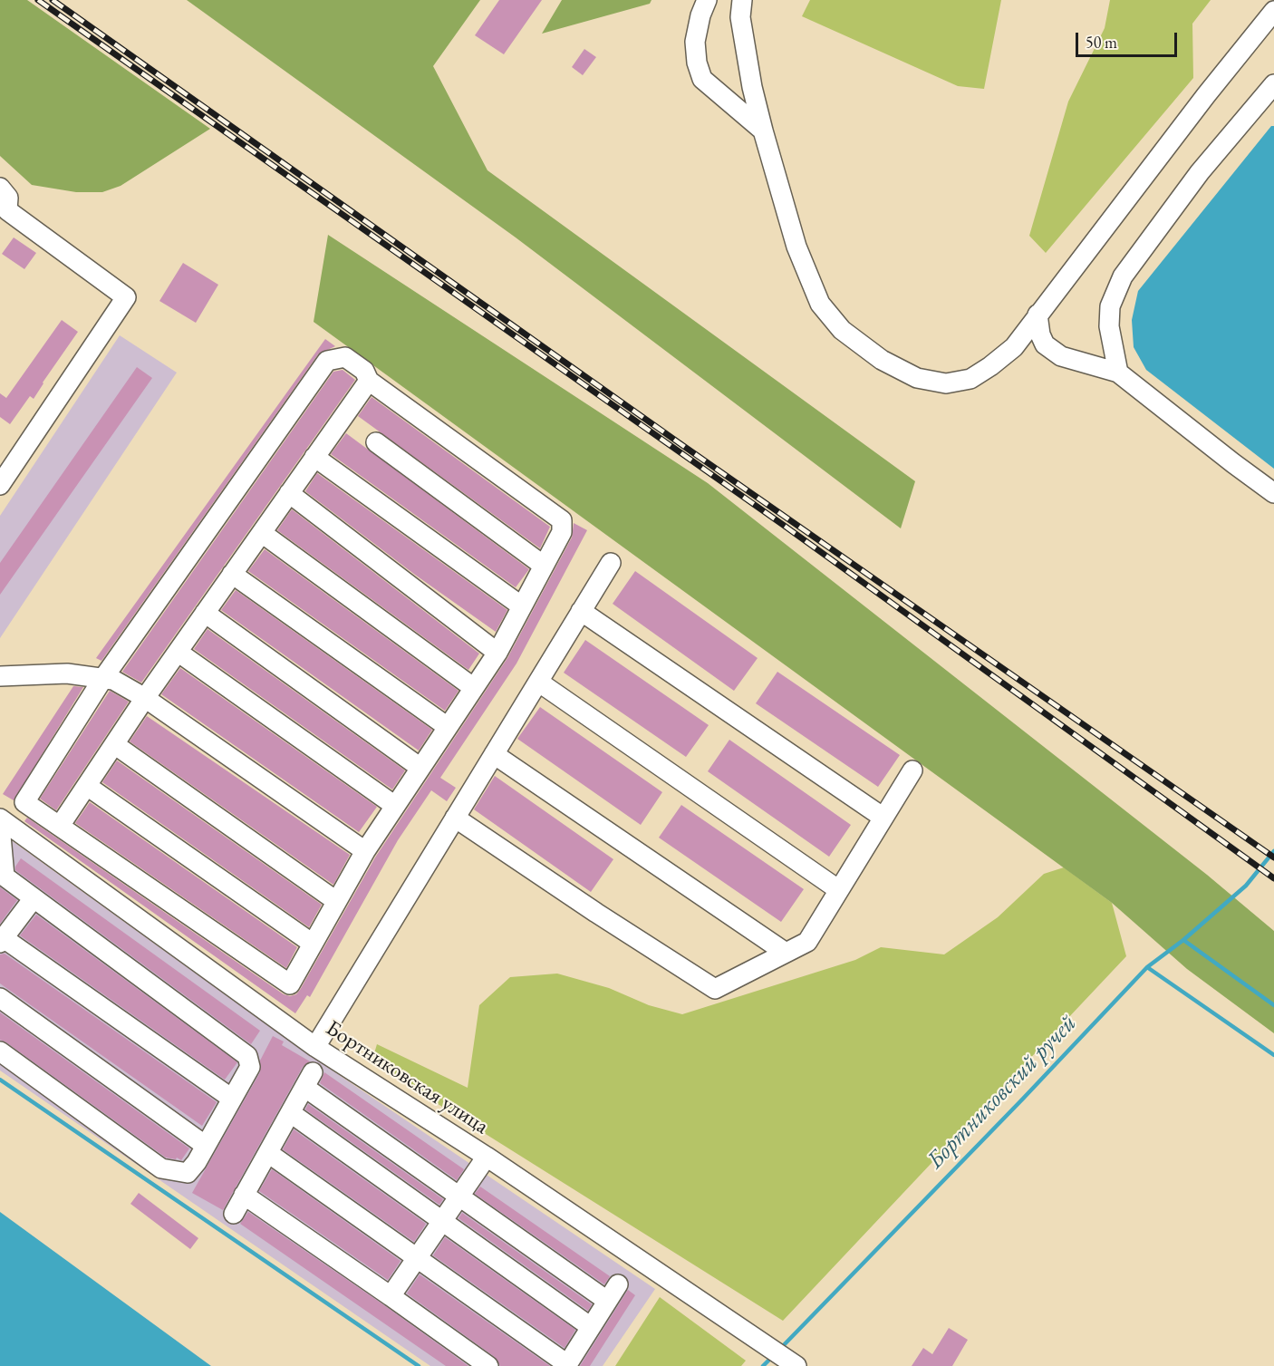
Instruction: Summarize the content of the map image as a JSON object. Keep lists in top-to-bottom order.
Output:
{
  "streets": {
    "street": ["Бортниковская улица"]
  },
  "water": ["Бортниковский ручей"],
  "scale_bar": "50 m"
}
